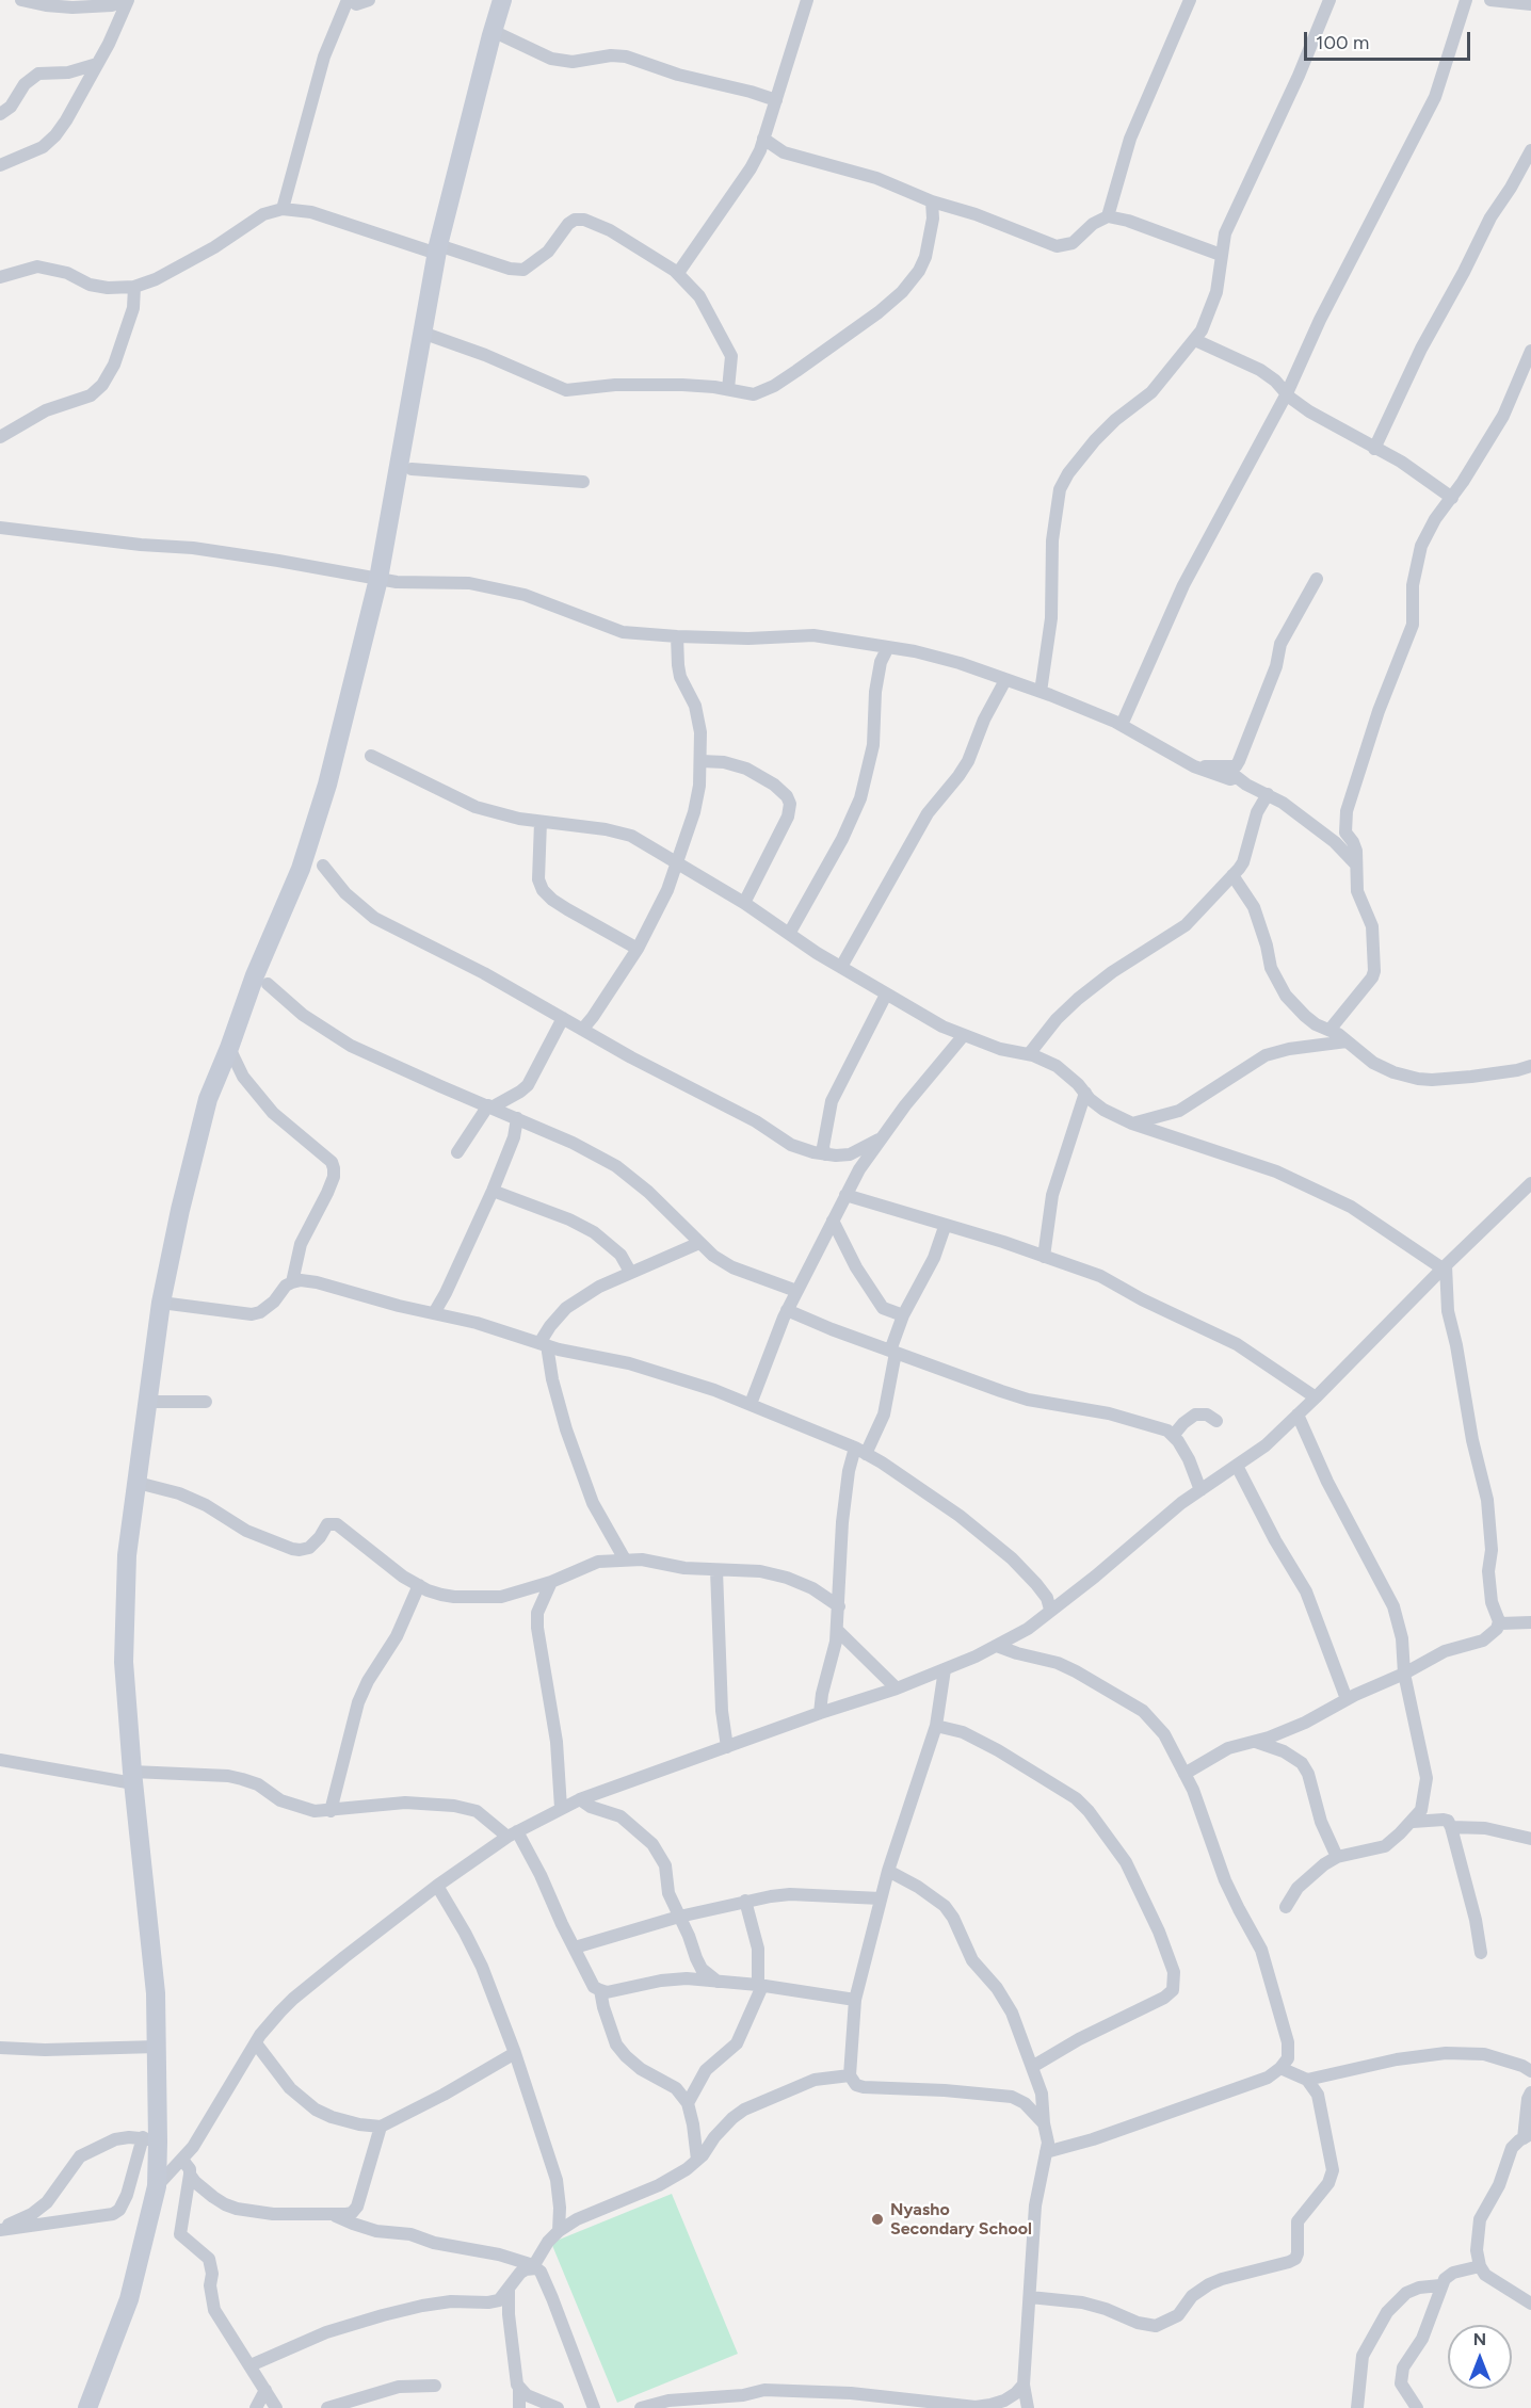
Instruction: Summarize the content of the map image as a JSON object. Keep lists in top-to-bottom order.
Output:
{
  "places": ["Nyasho Secondary School"],
  "scale_bar": "100 m",
  "north": "top"
}
